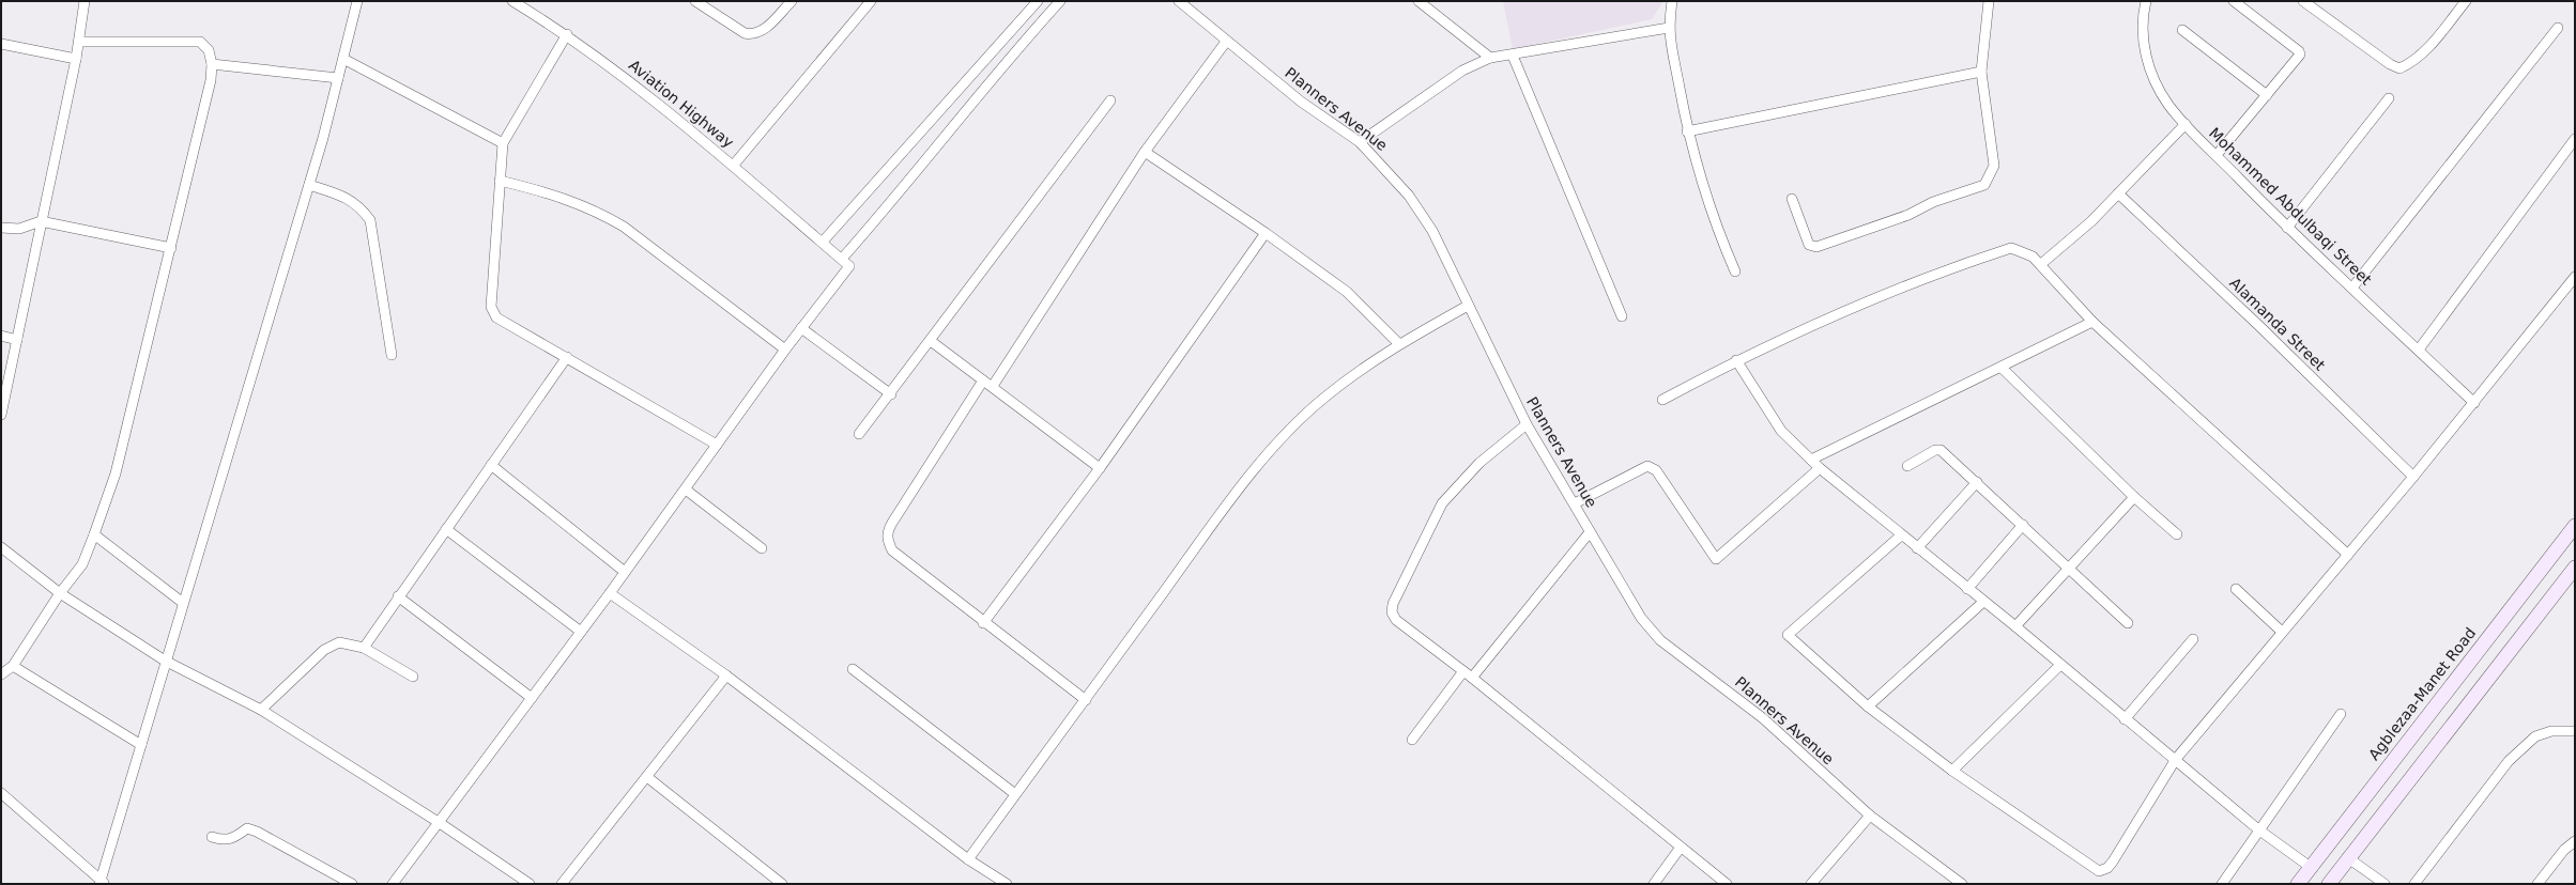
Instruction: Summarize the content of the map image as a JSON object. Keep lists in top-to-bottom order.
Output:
{
  "streets": {
    "main road": ["Agblezaa-Manet Road"],
    "street": [
      "Aviation Highway",
      "Planners Avenue",
      "Mohammed Abdulbaqi Street",
      "Alamanda Street"
    ]
  }
}
